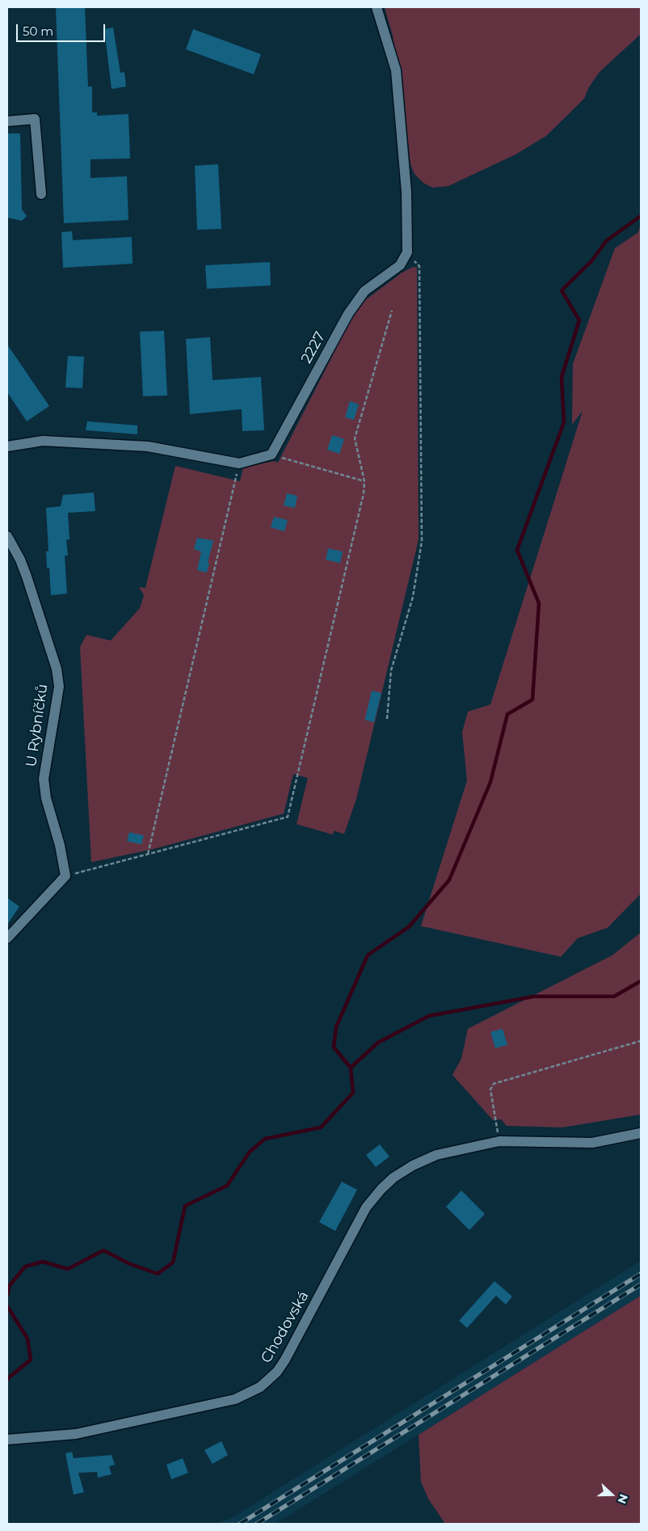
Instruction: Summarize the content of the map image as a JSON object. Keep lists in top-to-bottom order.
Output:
{
  "streets": {
    "street": ["2227", "U Rybníčků", "Chodovská"]
  },
  "scale_bar": "50 m",
  "north": "right"
}
